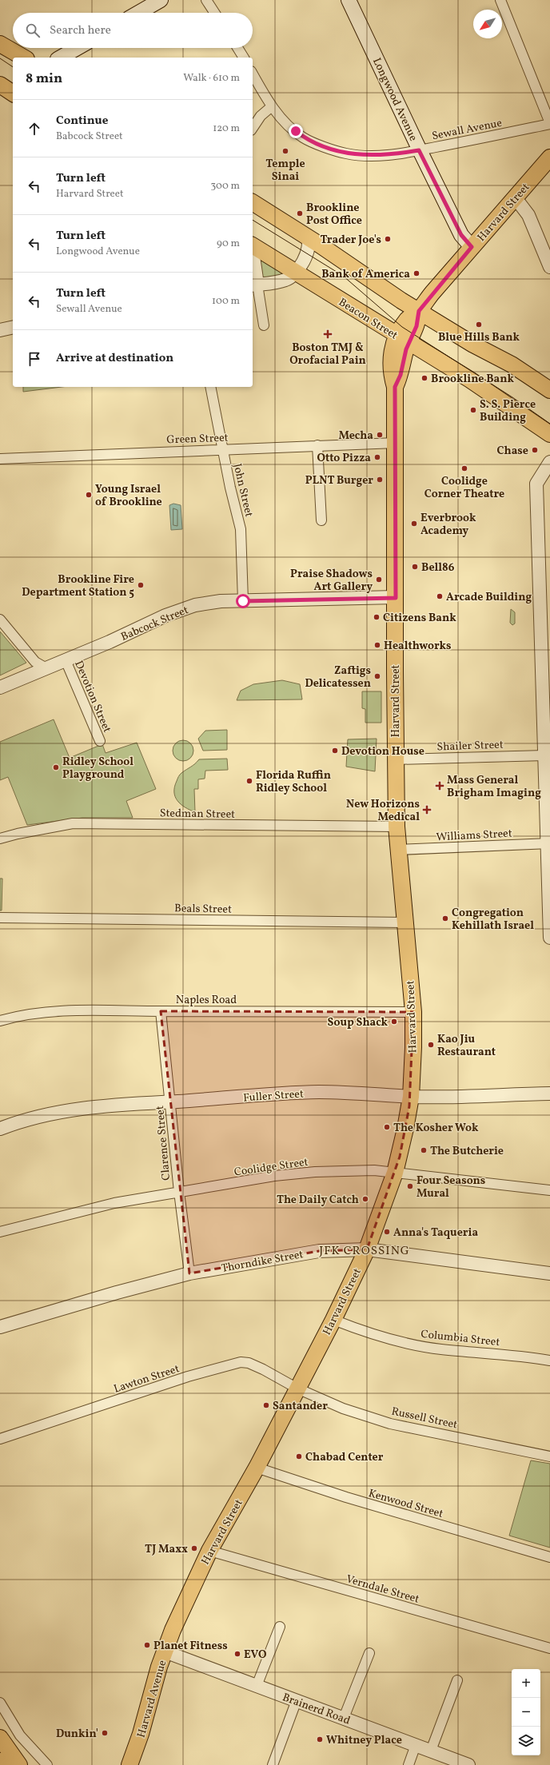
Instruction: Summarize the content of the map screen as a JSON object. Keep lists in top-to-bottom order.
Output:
{
  "streets": {
    "main road": [
      "Longwood Avenue",
      "Harvard Street",
      "Beacon Street",
      "Harvard Avenue"
    ],
    "street": [
      "Sewall Avenue",
      "Green Street",
      "John Street",
      "Babcock Street",
      "Devotion Street",
      "Shailer Street",
      "Stedman Street",
      "Williams Street",
      "Beals Street",
      "Naples Road",
      "Fuller Street",
      "Clarence Street",
      "Coolidge Street",
      "Thorndike Street",
      "Columbia Street",
      "Lawton Street",
      "Russell Street",
      "Kenwood Street",
      "Verndale Street",
      "Brainerd Road"
    ]
  },
  "crossings": [
    ["Longwood Avenue", "Sewall Avenue"],
    ["Longwood Avenue", "Harvard Street"],
    ["Harvard Street", "Beacon Street"],
    ["Harvard Street", "Green Street"],
    ["Harvard Street", "Babcock Street"],
    ["Harvard Street", "Shailer Street"],
    ["Harvard Street", "Stedman Street"],
    ["Harvard Street", "Williams Street"],
    ["Harvard Street", "Beals Street"],
    ["Harvard Street", "Naples Road"],
    ["Harvard Street", "Fuller Street"],
    ["Harvard Street", "Coolidge Street"],
    ["Harvard Street", "Thorndike Street"],
    ["Harvard Street", "Columbia Street"],
    ["Harvard Street", "Lawton Street"],
    ["Harvard Street", "Russell Street"],
    ["Harvard Street", "Kenwood Street"],
    ["Harvard Street", "Verndale Street"],
    ["Harvard Street", "Harvard Avenue"],
    ["Green Street", "John Street"],
    ["John Street", "Babcock Street"],
    ["Babcock Street", "Devotion Street"],
    ["Naples Road", "Clarence Street"],
    ["Fuller Street", "Clarence Street"],
    ["Clarence Street", "Coolidge Street"],
    ["Clarence Street", "Thorndike Street"],
    ["Lawton Street", "Russell Street"],
    ["Harvard Avenue", "Brainerd Road"]
  ],
  "districts": ["JFK CROSSING"],
  "places": {
    "other": [
      "Temple Sinai",
      "Brookline Post Office",
      "Trader Joe's",
      "Bank of America",
      "Blue Hills Bank",
      "Brookline Bank",
      "S. S. Pierce Building",
      "Mecha",
      "Chase",
      "Otto Pizza",
      "Coolidge Corner Theatre",
      "PLNT Burger",
      "Young Israel of Brookline",
      "Everbrook Academy",
      "Bell86",
      "Praise Shadows Art Gallery",
      "Brookline Fire Department Station 5",
      "Arcade Building",
      "Citizens Bank",
      "Healthworks",
      "Zaftigs Delicatessen",
      "Devotion House",
      "Ridley School Playground",
      "Florida Ruffin Ridley School",
      "Congregation Kehillath Israel",
      "Soup Shack",
      "Kao Jiu Restaurant",
      "The Kosher Wok",
      "The Butcherie",
      "Four Seasons Mural",
      "The Daily Catch",
      "Anna's Taqueria",
      "Santander",
      "Chabad Center",
      "TJ Maxx",
      "Planet Fitness",
      "EVO",
      "Dunkin'",
      "Whitney Place"
    ],
    "health": ["Boston TMJ & Orofacial Pain", "Mass General Brigham Imaging", "New Horizons Medical"]
  },
  "north": "bottom left",
  "page": {
    "search": "Search here",
    "heading": ["8 min", "Walk · 610 m"],
    "list": [
      ["Continue", "Babcock Street", "120 m"],
      ["Turn left", "Harvard Street", "300 m"],
      ["Turn left", "Longwood Avenue", "90 m"],
      ["Turn left", "Sewall Avenue", "100 m"],
      "Arrive at destination"
    ],
    "map_buttons": ["+", "−"]
  }
}
